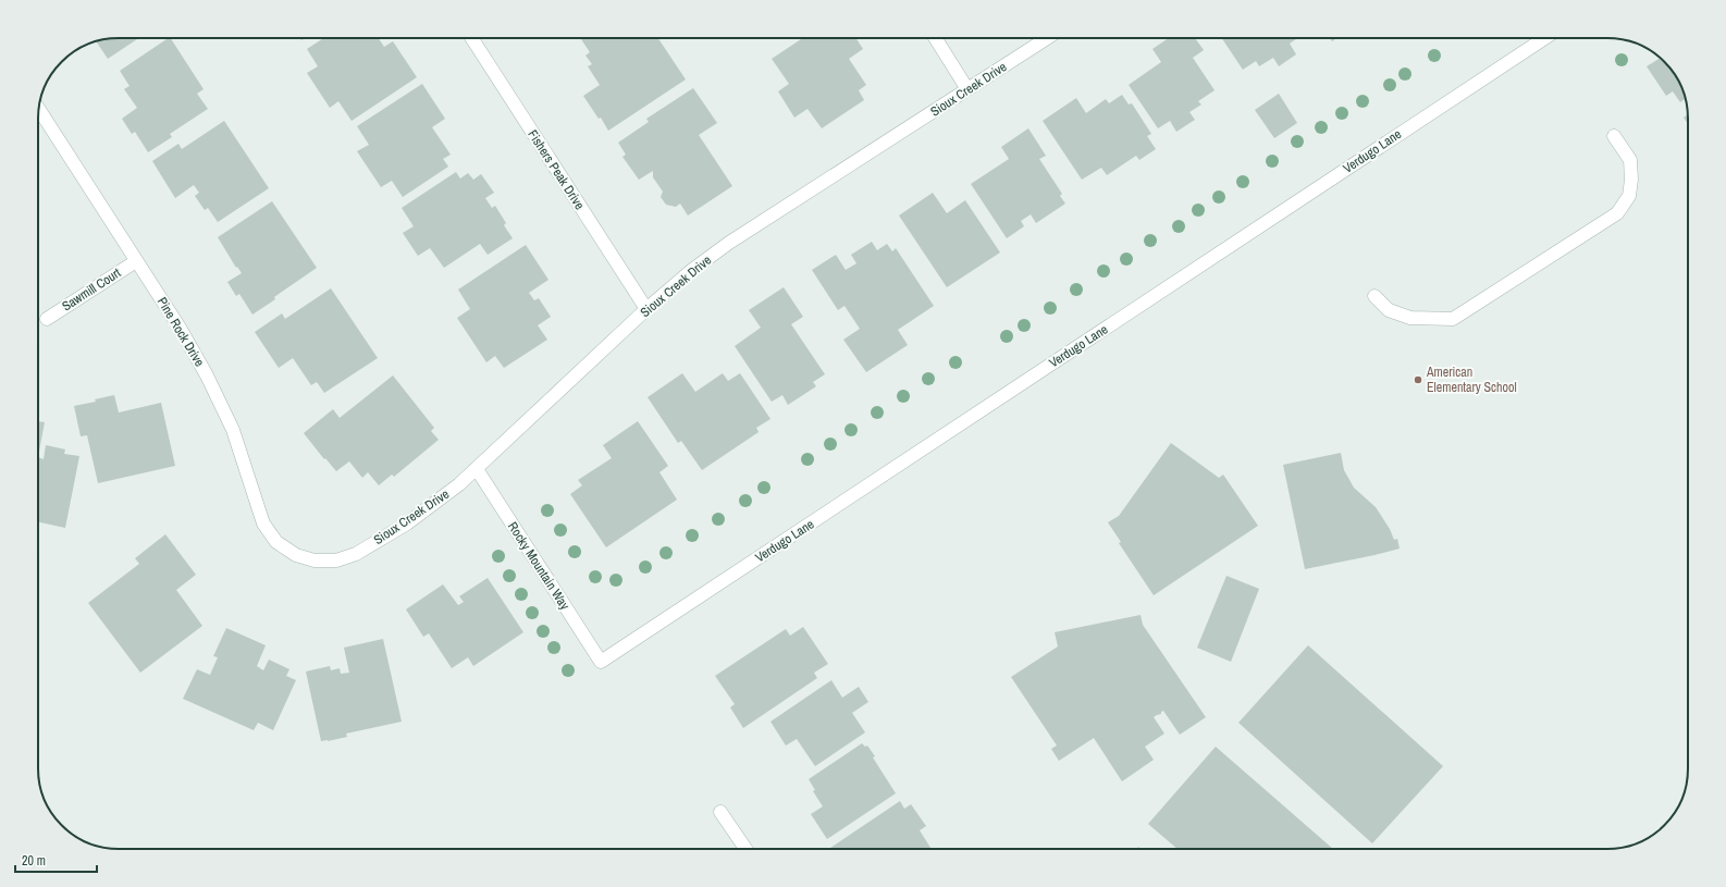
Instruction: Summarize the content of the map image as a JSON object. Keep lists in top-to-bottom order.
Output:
{
  "streets": {
    "street": [
      "Sioux Creek Drive",
      "Verdugo Lane",
      "Fishers Peak Drive",
      "Sawmill Court",
      "Pine Rock Drive",
      "Rocky Mountain Way"
    ]
  },
  "crossings": [
    ["Sioux Creek Drive", "Fishers Peak Drive"],
    ["Sioux Creek Drive", "Pine Rock Drive"],
    ["Sioux Creek Drive", "Rocky Mountain Way"],
    ["Verdugo Lane", "Rocky Mountain Way"],
    ["Sawmill Court", "Pine Rock Drive"]
  ],
  "places": ["American Elementary School"],
  "scale_bar": "20 m"
}
